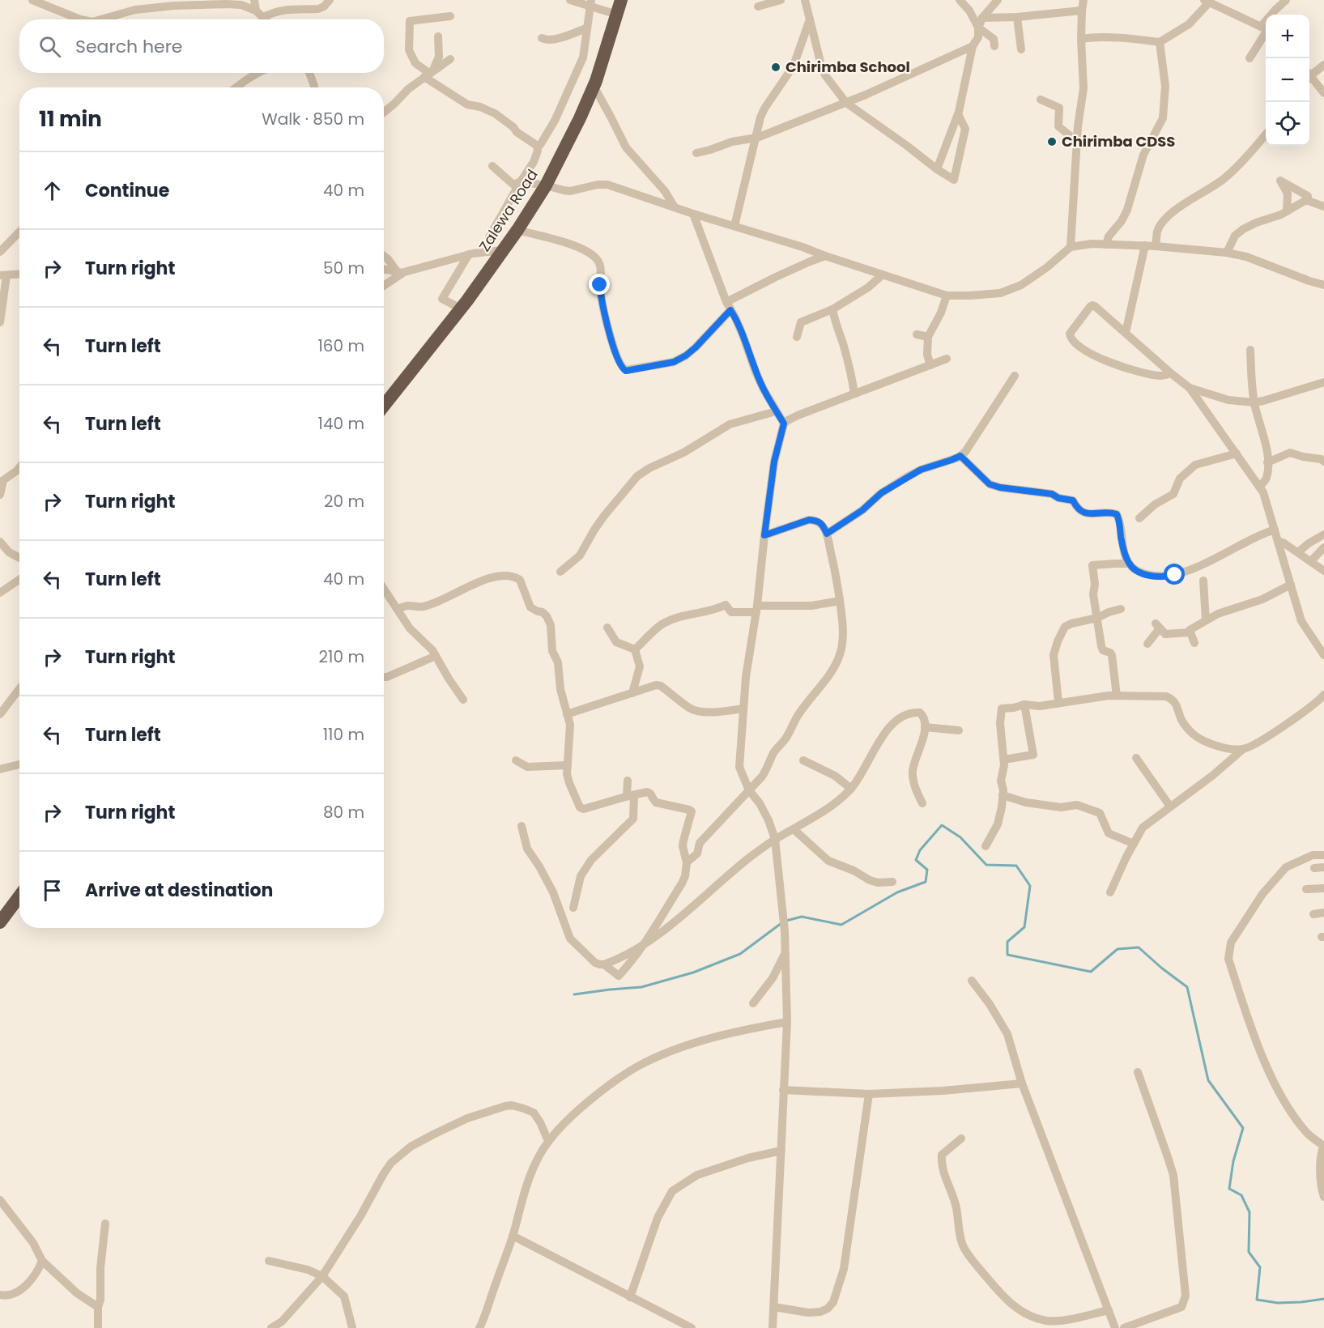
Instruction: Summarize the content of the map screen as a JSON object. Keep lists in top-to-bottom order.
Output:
{
  "streets": {
    "highway": ["Zalewa Road"]
  },
  "places": ["Chirimba School", "Chirimba CDSS"],
  "page": {
    "map_buttons": ["+", "−"],
    "search": "Search here",
    "heading": ["11 min", "Walk · 850 m"],
    "list": [
      ["Continue", "40 m"],
      ["Turn right", "50 m"],
      ["Turn left", "160 m"],
      ["Turn left", "140 m"],
      ["Turn right", "20 m"],
      ["Turn left", "40 m"],
      ["Turn right", "210 m"],
      ["Turn left", "110 m"],
      ["Turn right", "80 m"],
      "Arrive at destination"
    ]
  }
}
